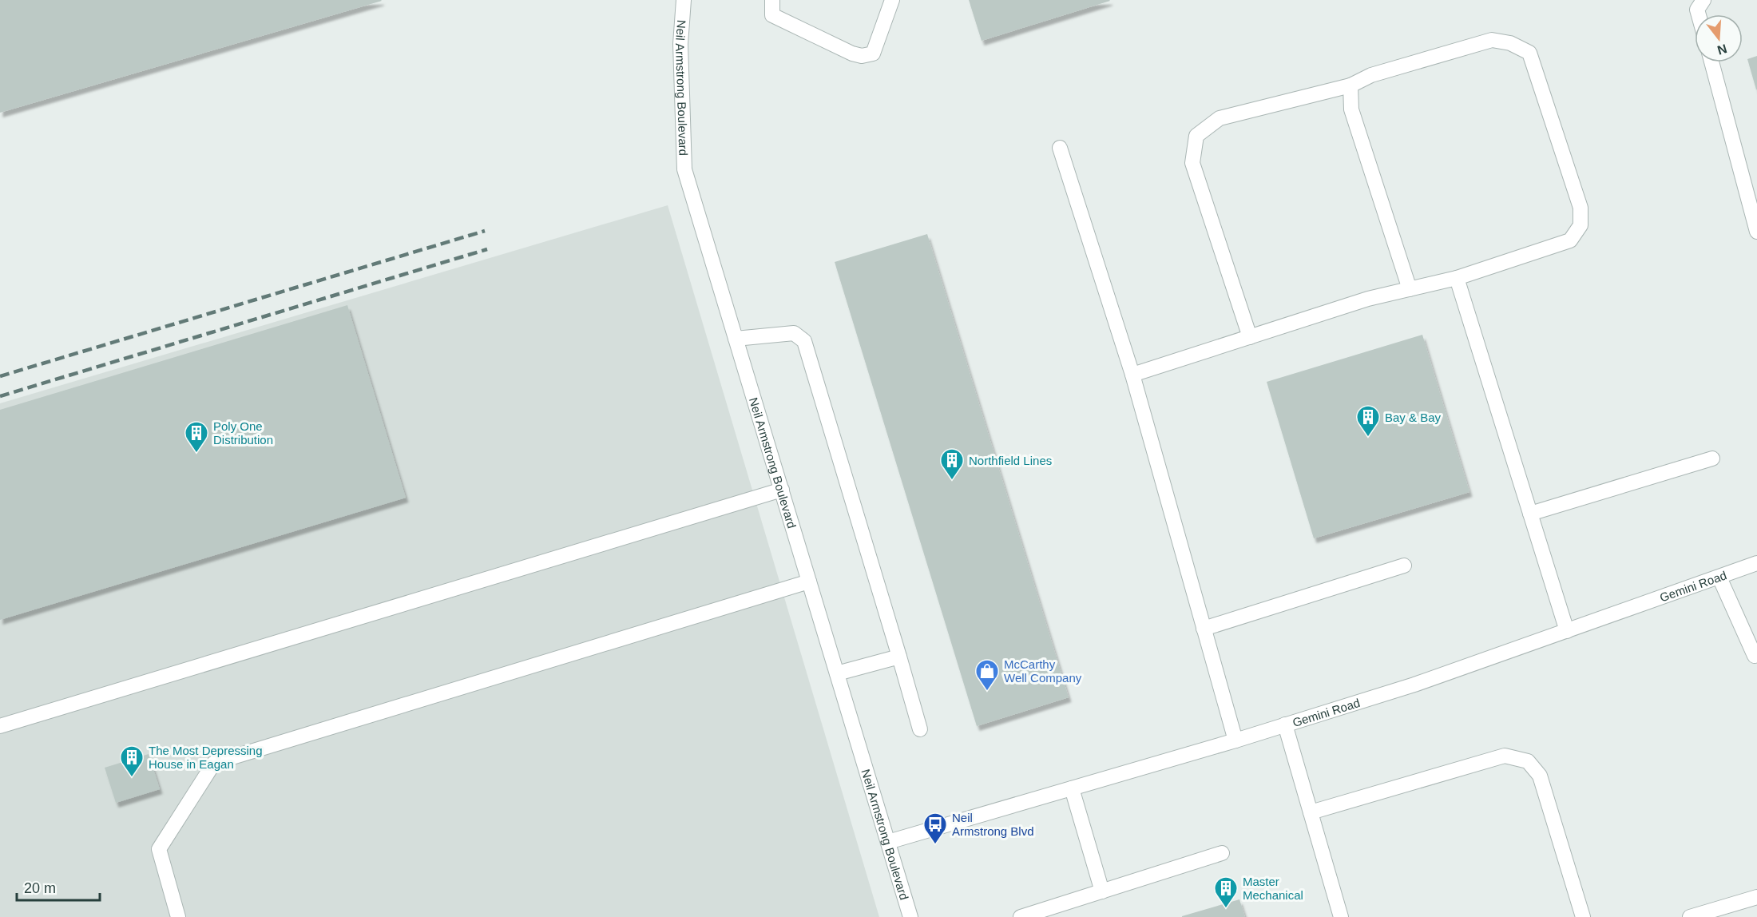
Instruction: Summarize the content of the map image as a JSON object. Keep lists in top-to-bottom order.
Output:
{
  "streets": {
    "street": ["Neil Armstrong Boulevard", "Gemini Road"]
  },
  "crossings": [
    ["Neil Armstrong Boulevard", "Gemini Road"]
  ],
  "places": {
    "building": [
      "Bay & Bay",
      "Poly One Distribution",
      "Northfield Lines",
      "The Most Depressing House in Eagan",
      "Master Mechanical"
    ],
    "shop": ["McCarthy Well Company"],
    "bus stop": ["Neil Armstrong Blvd"]
  },
  "scale_bar": "20 m",
  "north": "bottom"
}
